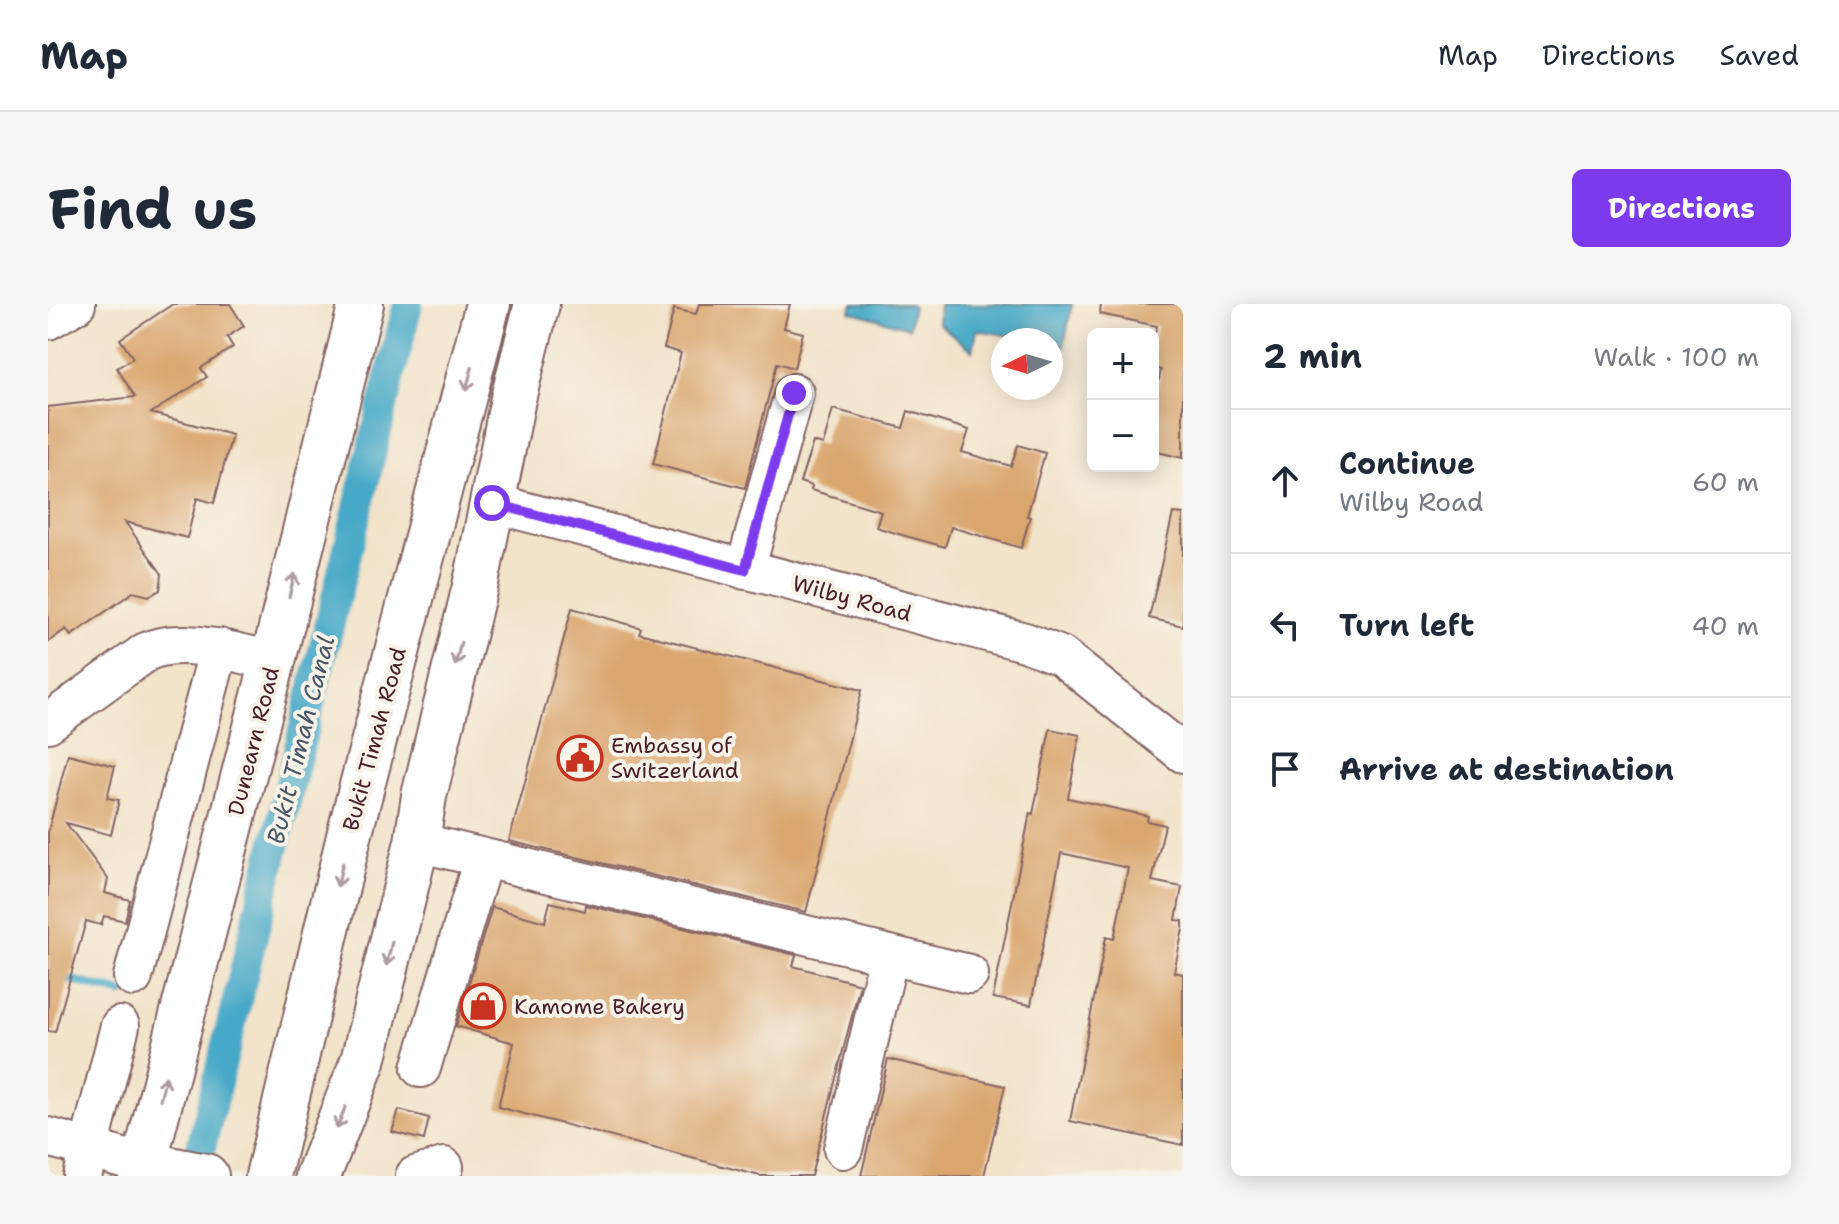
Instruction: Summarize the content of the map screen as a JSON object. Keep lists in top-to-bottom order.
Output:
{
  "streets": {
    "highway": ["Bukit Timah Road", "Dunearn Road"],
    "street": ["Wilby Road"]
  },
  "water": ["Bukit Timah Canal"],
  "places": {
    "public building": ["Embassy of Switzerland"],
    "shop": ["Kamome Bakery"]
  },
  "north": "left",
  "page": {
    "header": "Map",
    "nav": ["Map", "Directions", "Saved"],
    "buttons": "Directions",
    "title": "Find us",
    "heading": ["2 min", "Walk · 100 m"],
    "map_buttons": ["+", "−"],
    "list": [
      ["Continue", "Wilby Road", "60 m"],
      ["Turn left", "40 m"],
      "Arrive at destination"
    ]
  }
}
